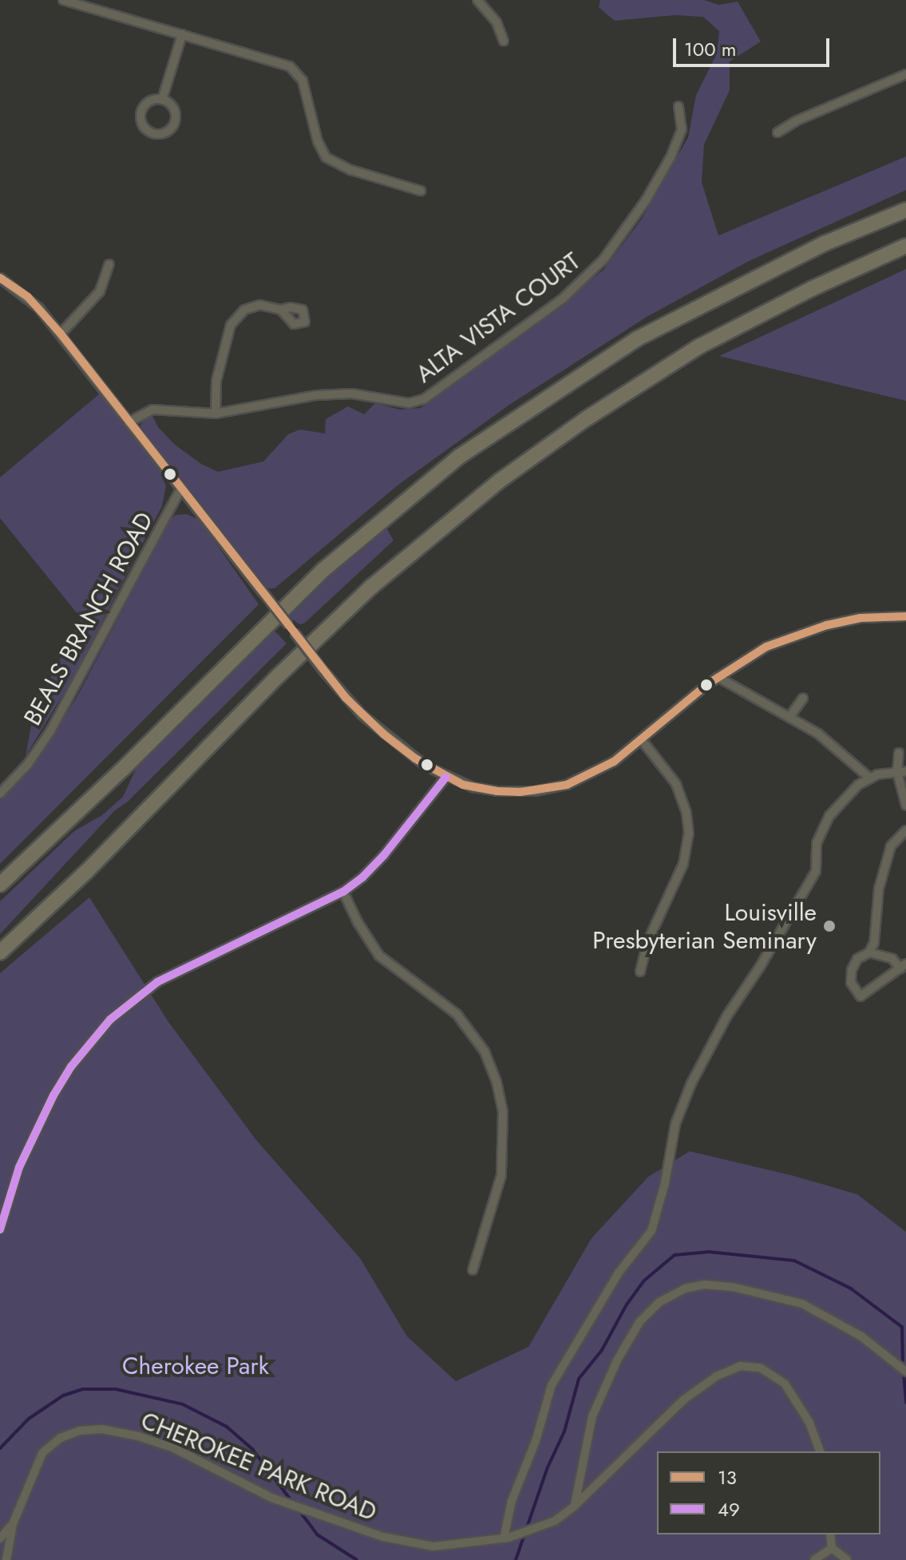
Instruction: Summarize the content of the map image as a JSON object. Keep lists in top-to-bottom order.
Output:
{
  "streets": {
    "street": ["ALTA VISTA COURT", "BEALS BRANCH ROAD", "CHEROKEE PARK ROAD"]
  },
  "parks": ["Cherokee Park"],
  "places": ["Louisville Presbyterian Seminary"],
  "lines": ["transit line 13", "transit line 49"],
  "legend": ["13", "49"],
  "scale_bar": "100 m"
}
